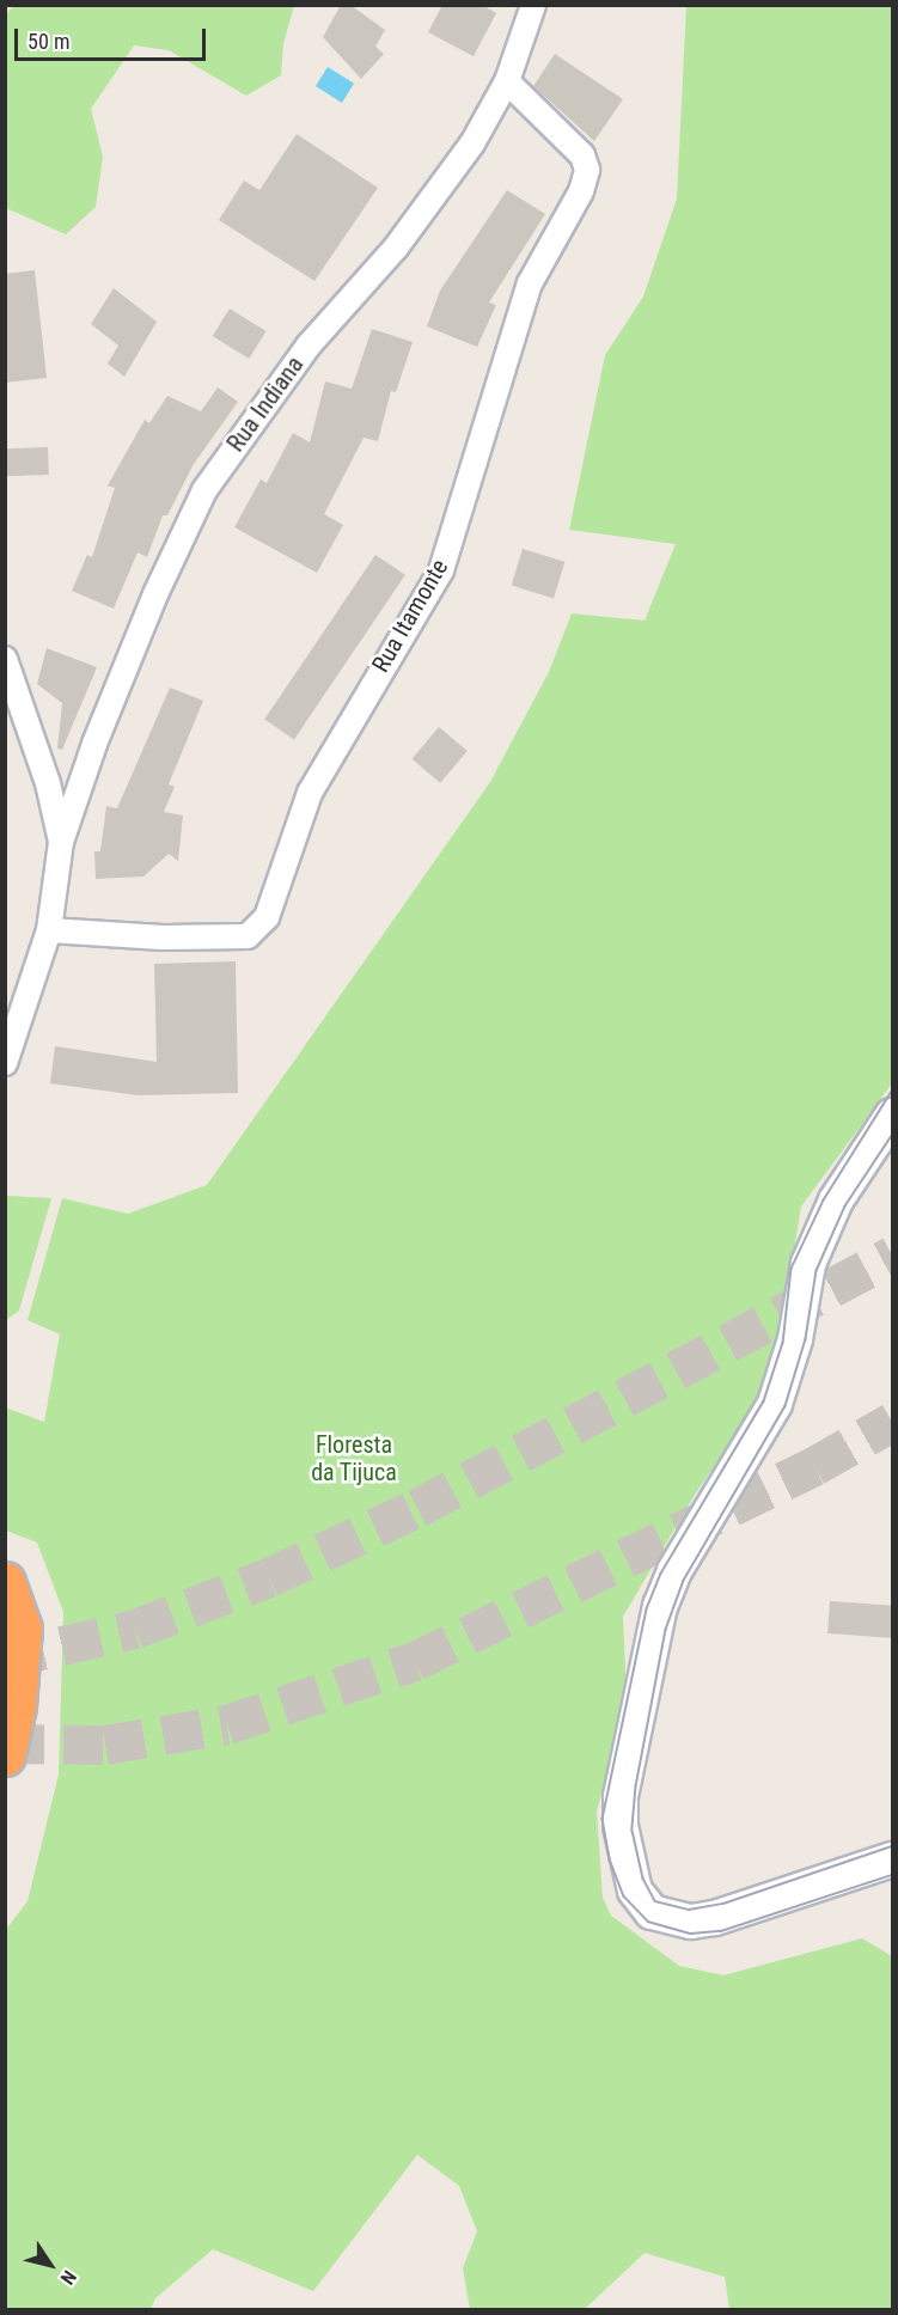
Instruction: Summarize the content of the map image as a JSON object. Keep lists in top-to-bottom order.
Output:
{
  "streets": {
    "street": ["Rua Indiana", "Rua Itamonte"]
  },
  "crossings": [
    ["Rua Indiana", "Rua Itamonte"]
  ],
  "parks": ["Floresta da Tijuca"],
  "scale_bar": "50 m",
  "north": "bottom right"
}
